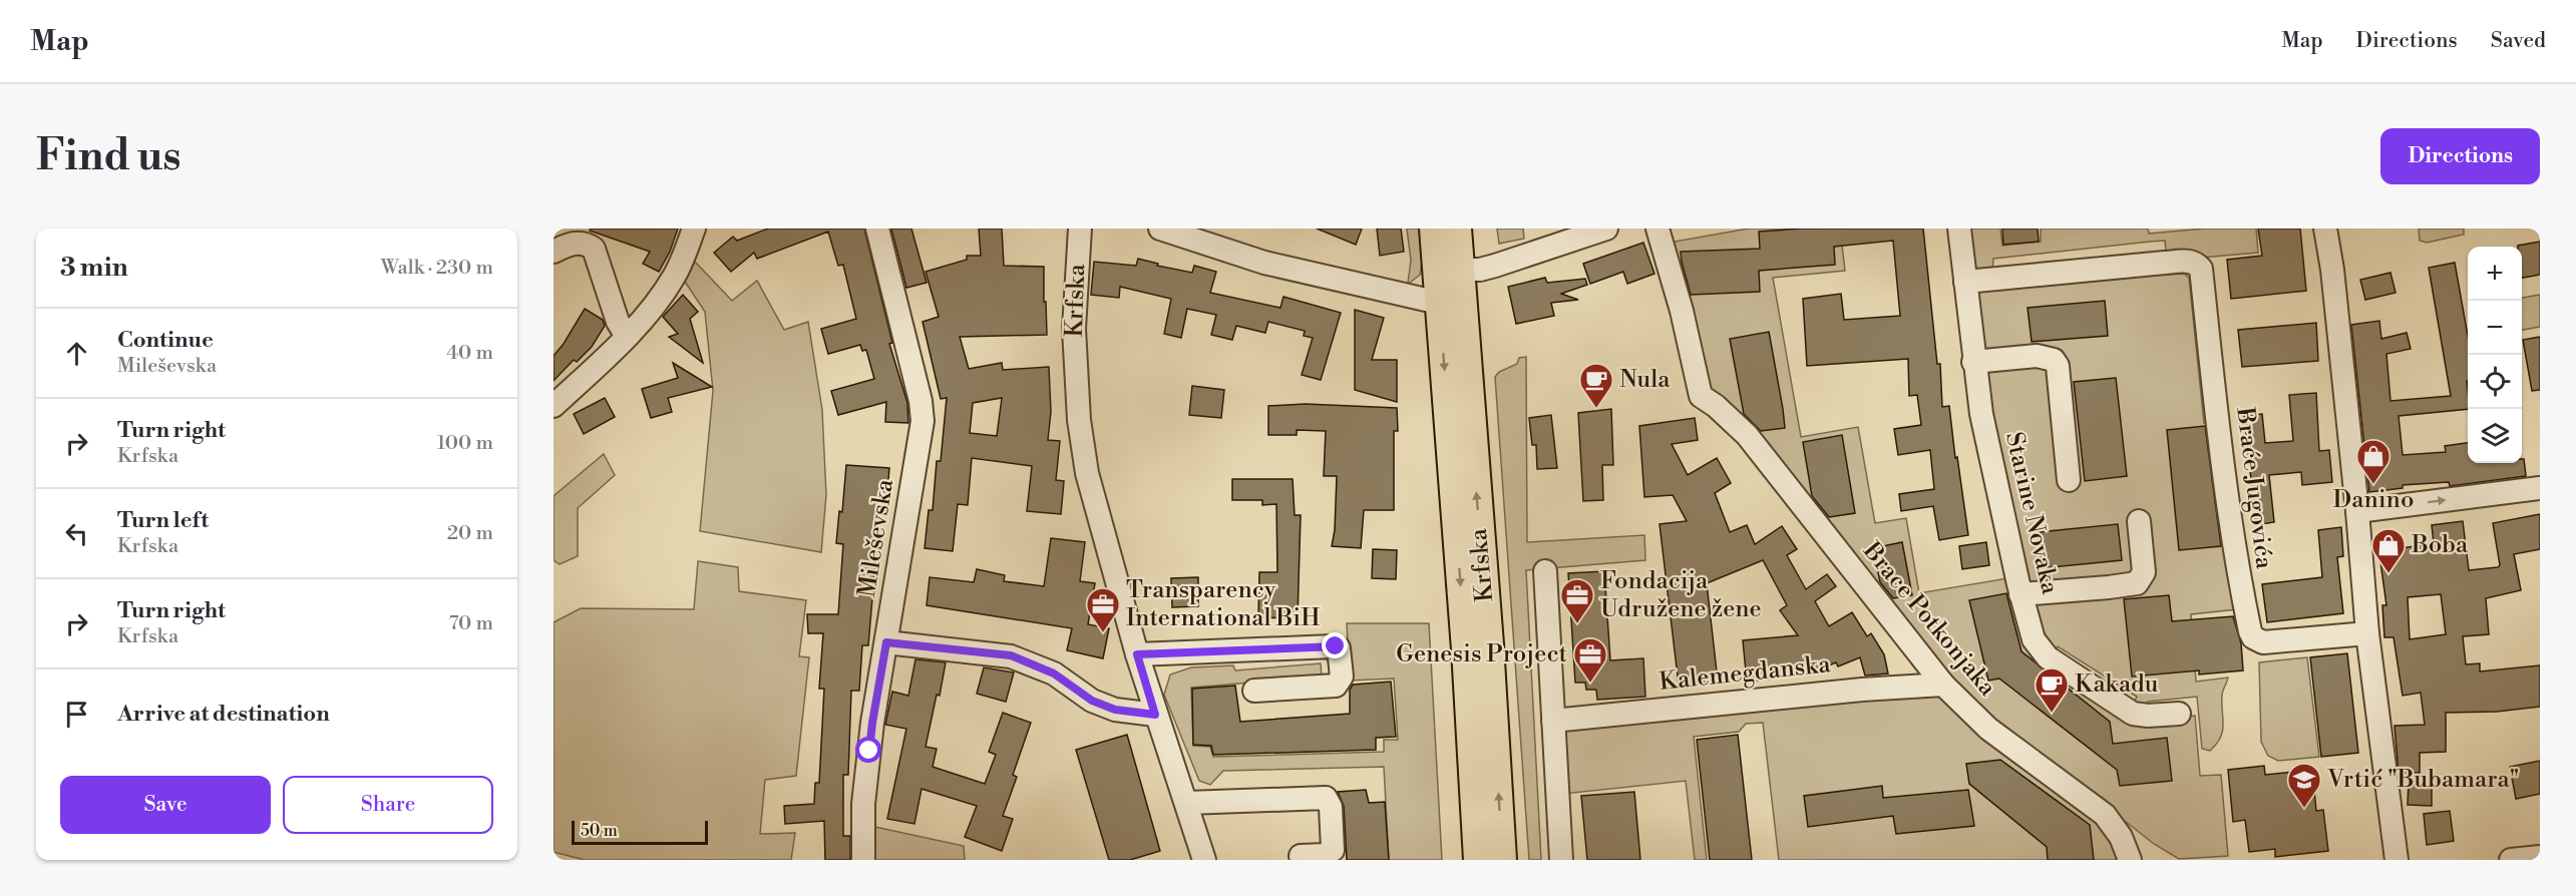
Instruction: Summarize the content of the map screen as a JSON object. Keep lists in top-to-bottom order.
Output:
{
  "streets": {
    "main road": ["Krfska"],
    "street": [
      "Braće Jugovića",
      "Starine Novaka",
      "Mileševska",
      "Brace Potkonjaka",
      "Kalemegdanska"
    ]
  },
  "crossings": [
    ["Braće Jugovića", "Starine Novaka"],
    ["Brace Potkonjaka", "Kalemegdanska"]
  ],
  "places": {
    "cafe": ["Nula", "Kakadu"],
    "shop": ["Danino", "Boba"],
    "office": ["Fondacija Udružene žene", "Transparency International BiH", "Genesis Project"],
    "school or university": ["Vrtić \"Bubamara\""]
  },
  "scale_bar": "50 m",
  "page": {
    "header": "Map",
    "nav": ["Map", "Directions", "Saved"],
    "buttons": [
      "Directions",
      ["Save", "Share"]
    ],
    "title": "Find us",
    "heading": ["3 min", "Walk · 230 m"],
    "map_buttons": ["+", "−"],
    "list": [
      ["Continue", "Mileševska", "40 m"],
      ["Turn right", "Krfska", "100 m"],
      ["Turn left", "Krfska", "20 m"],
      ["Turn right", "Krfska", "70 m"],
      "Arrive at destination"
    ],
    "scale": "50 m"
  }
}
